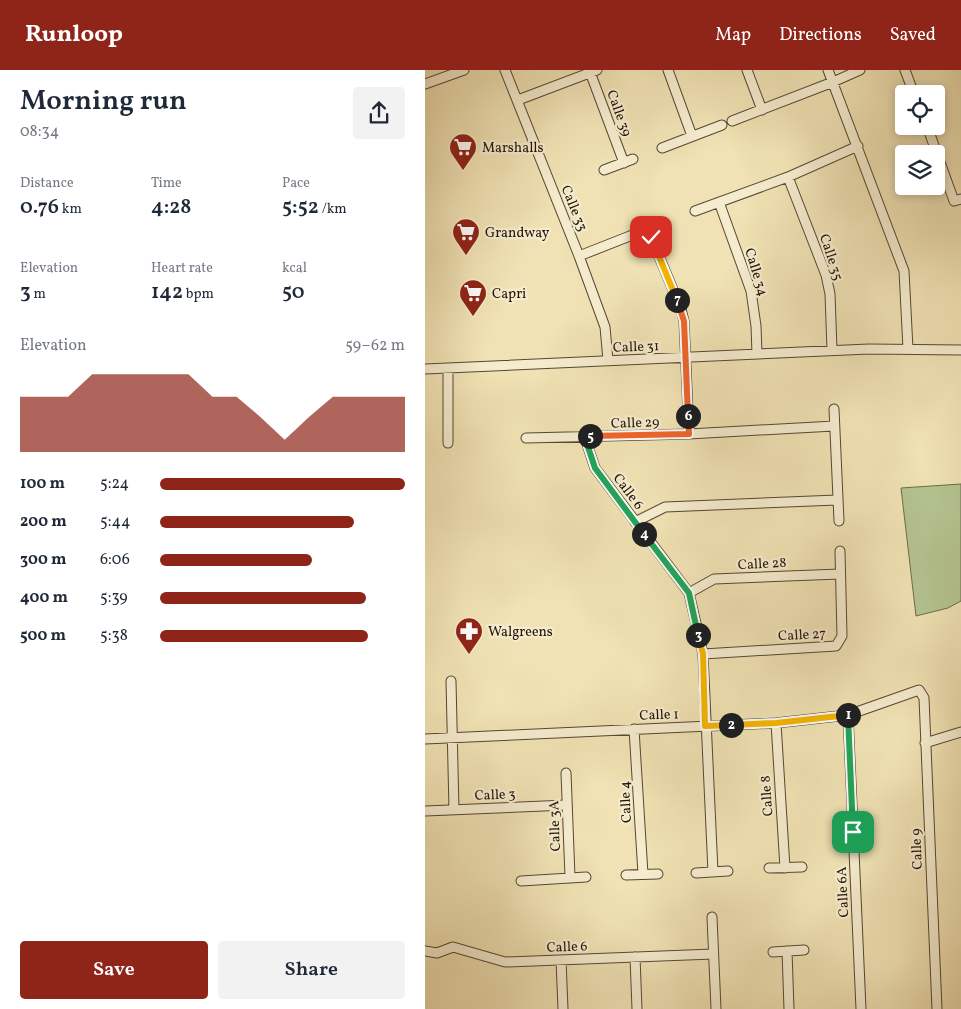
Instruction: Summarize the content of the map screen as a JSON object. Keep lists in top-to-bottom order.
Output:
{
  "streets": {
    "street": [
      "Calle 39",
      "Calle 33",
      "Calle 35",
      "Calle 34",
      "Calle 31",
      "Calle 29",
      "Calle 6",
      "Calle 28",
      "Calle 27",
      "Calle 1",
      "Calle 3",
      "Calle 8",
      "Calle 4",
      "Calle 3A",
      "Calle 9",
      "Calle 6A"
    ]
  },
  "crossings": [
    ["Calle 33", "Calle 31"],
    ["Calle 35", "Calle 31"],
    ["Calle 34", "Calle 31"],
    ["Calle 29", "Calle 6"],
    ["Calle 6", "Calle 28"],
    ["Calle 6", "Calle 27"],
    ["Calle 6", "Calle 1"],
    ["Calle 28", "Calle 27"],
    ["Calle 1", "Calle 8"],
    ["Calle 1", "Calle 4"],
    ["Calle 1", "Calle 9"],
    ["Calle 1", "Calle 6A"],
    ["Calle 3", "Calle 3A"]
  ],
  "places": {
    "supermarket": ["Marshalls", "Grandway", "Capri"],
    "pharmacy": ["Walgreens"]
  },
  "page": {
    "header": "Runloop",
    "nav": ["Map", "Directions", "Saved"],
    "heading": ["Morning run", "08:34"],
    "stats": [
      ["Distance", "0.76 km"],
      ["Time", "4:28"],
      ["Pace", "5:52 /km"],
      ["Elevation", "3 m"],
      ["Heart rate", "142 bpm"],
      ["kcal", "50"]
    ],
    "pins": [
      "7",
      "6",
      "5",
      "4",
      "3",
      "1",
      "2"
    ],
    "chart": ["Elevation", "59–62 m"],
    "list": [
      {
        "name": "100 m",
        "note": "5:24"
      },
      {
        "name": "200 m",
        "note": "5:44"
      },
      {
        "name": "300 m",
        "note": "6:06"
      },
      {
        "name": "400 m",
        "note": "5:39"
      },
      {
        "name": "500 m",
        "note": "5:38"
      }
    ],
    "buttons": ["Save", "Share"]
  }
}
